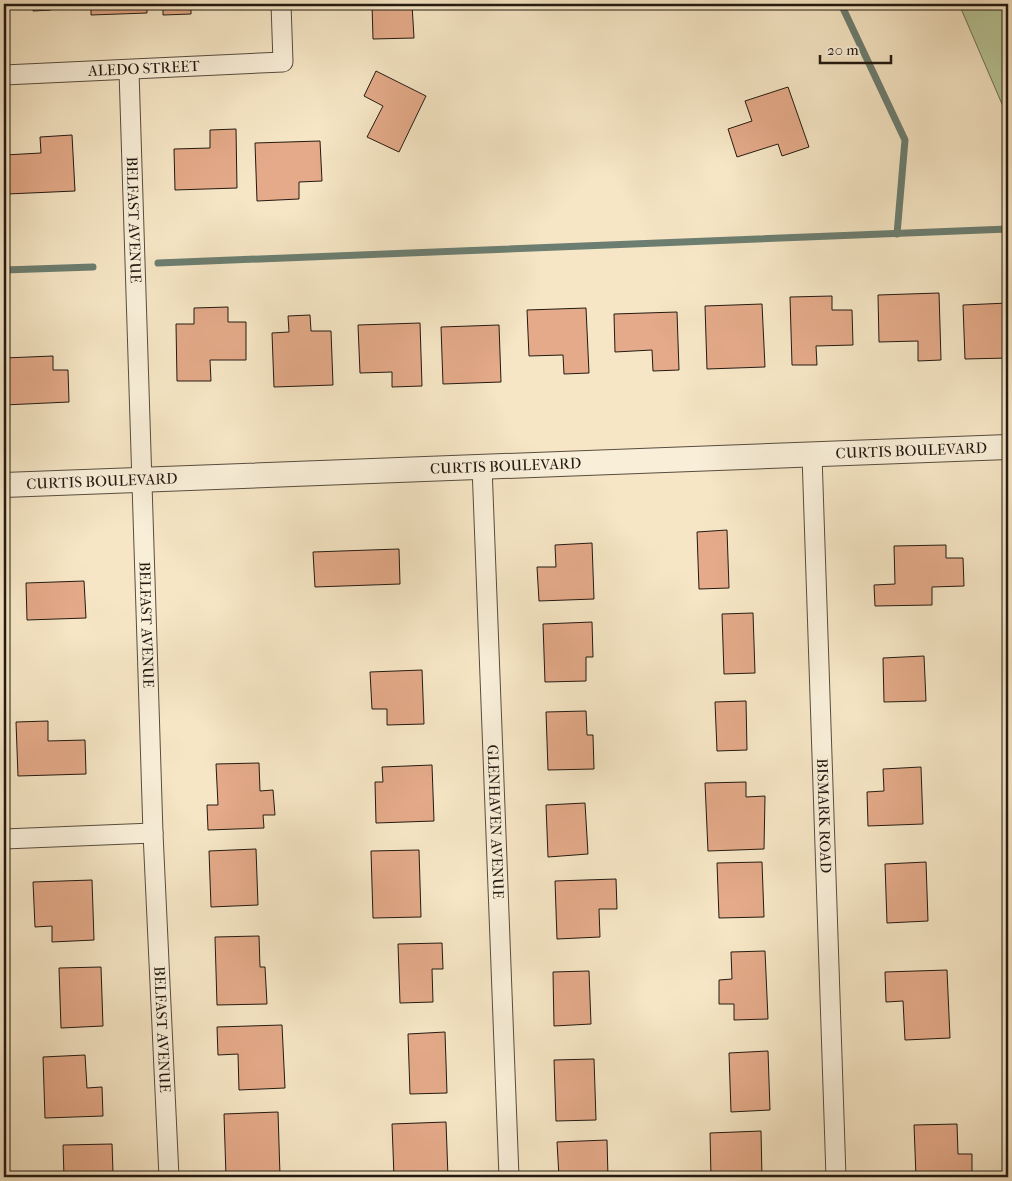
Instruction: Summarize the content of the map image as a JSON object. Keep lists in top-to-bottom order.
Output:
{
  "streets": {
    "street": [
      "ALEDO STREET",
      "BELFAST AVENUE",
      "CURTIS BOULEVARD",
      "BISMARK ROAD",
      "GLENHAVEN AVENUE"
    ]
  },
  "crossings": [
    ["ALEDO STREET", "BELFAST AVENUE"],
    ["BELFAST AVENUE", "CURTIS BOULEVARD"],
    ["CURTIS BOULEVARD", "BISMARK ROAD"],
    ["CURTIS BOULEVARD", "GLENHAVEN AVENUE"]
  ],
  "scale_bar": "20 m"
}
